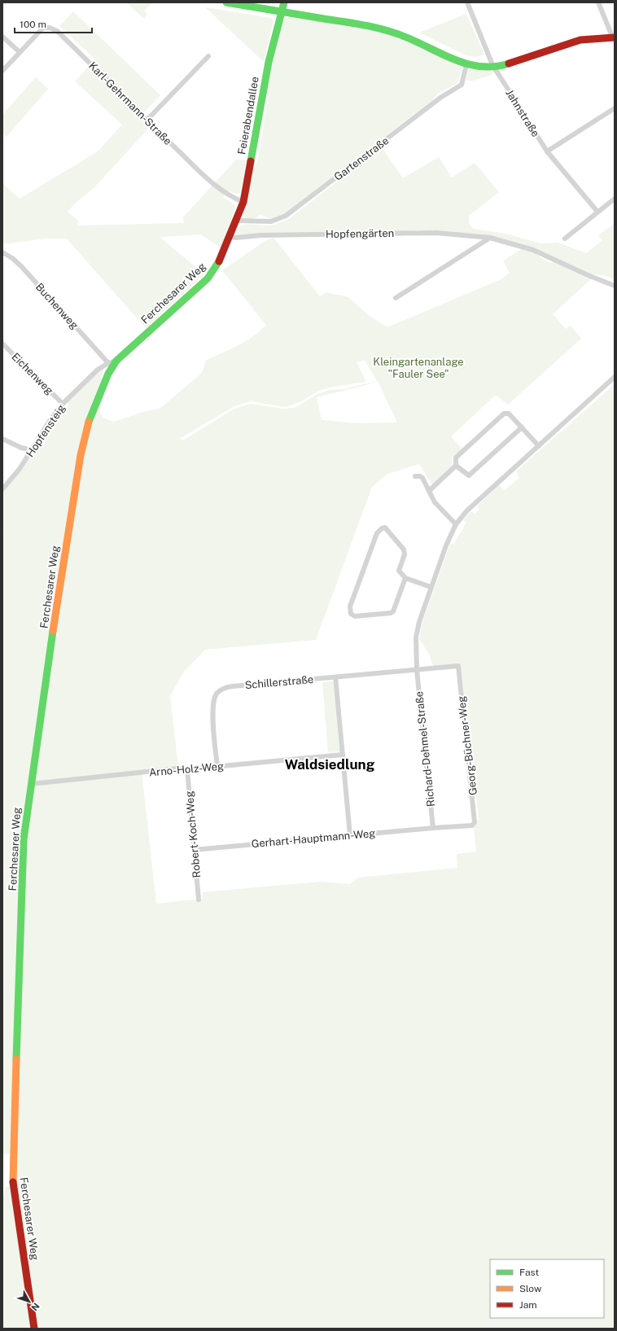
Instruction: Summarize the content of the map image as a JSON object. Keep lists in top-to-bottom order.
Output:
{
  "streets": {
    "street": [
      "Karl-Gehrmann-Straße",
      "Jahnstraße",
      "Feierabendallee",
      "Gartenstraße",
      "Hopfengärten",
      "Ferchesarer Weg",
      "Buchenweg",
      "Eichenweg",
      "Hopfensteig",
      "Schillerstraße",
      "Georg-Büchner-Weg",
      "Richard-Dehmel-Straße",
      "Arno-Holz-Weg",
      "Robert-Koch-Weg",
      "Gerhart-Hauptmann-Weg"
    ]
  },
  "crossings": [
    ["Karl-Gehrmann-Straße", "Feierabendallee"],
    ["Feierabendallee", "Gartenstraße"],
    ["Feierabendallee", "Hopfengärten"],
    ["Feierabendallee", "Ferchesarer Weg"],
    ["Hopfengärten", "Ferchesarer Weg"],
    ["Ferchesarer Weg", "Buchenweg"],
    ["Ferchesarer Weg", "Hopfensteig"],
    ["Ferchesarer Weg", "Arno-Holz-Weg"],
    ["Buchenweg", "Hopfensteig"],
    ["Eichenweg", "Hopfensteig"],
    ["Schillerstraße", "Georg-Büchner-Weg"],
    ["Schillerstraße", "Richard-Dehmel-Straße"],
    ["Schillerstraße", "Arno-Holz-Weg"],
    ["Georg-Büchner-Weg", "Richard-Dehmel-Straße"],
    ["Georg-Büchner-Weg", "Gerhart-Hauptmann-Weg"],
    ["Richard-Dehmel-Straße", "Gerhart-Hauptmann-Weg"],
    ["Arno-Holz-Weg", "Robert-Koch-Weg"],
    ["Robert-Koch-Weg", "Gerhart-Hauptmann-Weg"]
  ],
  "districts": ["Waldsiedlung"],
  "parks": ["Kleingartenanlage \"Fauler See\""],
  "legend": ["Fast", "Slow", "Jam"],
  "scale_bar": "100 m",
  "north": "bottom right"
}
